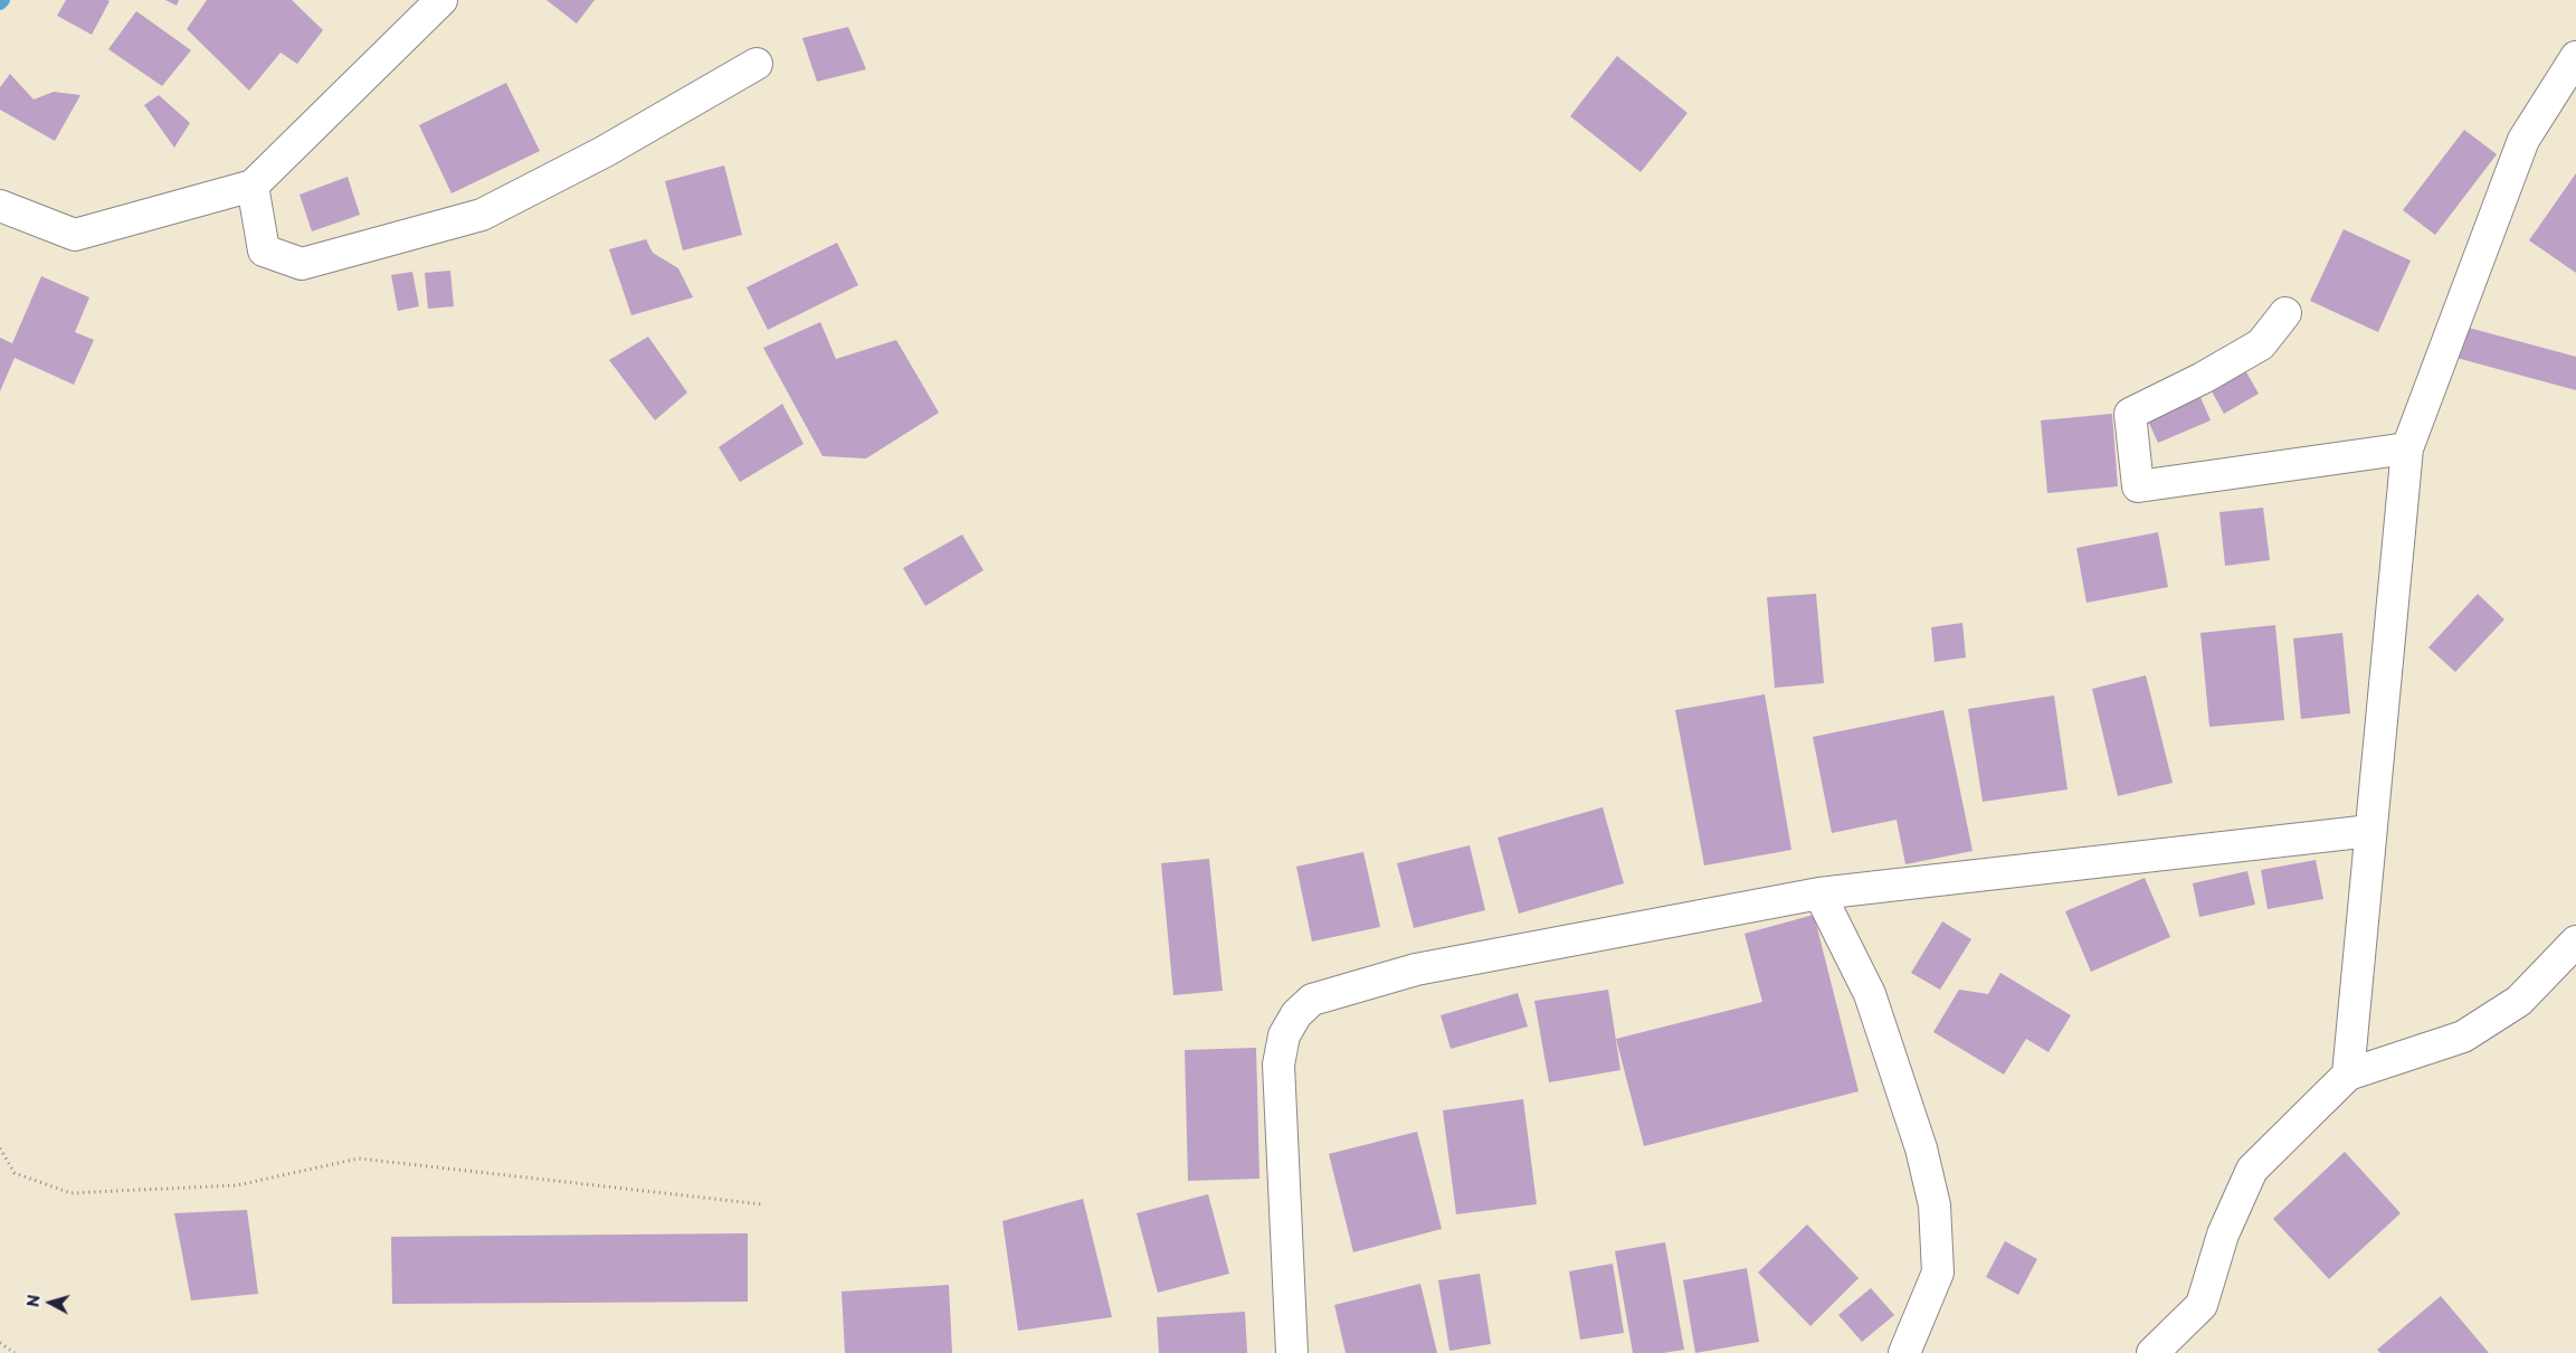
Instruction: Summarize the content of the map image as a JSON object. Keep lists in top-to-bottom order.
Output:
{
  "north": "left"
}
